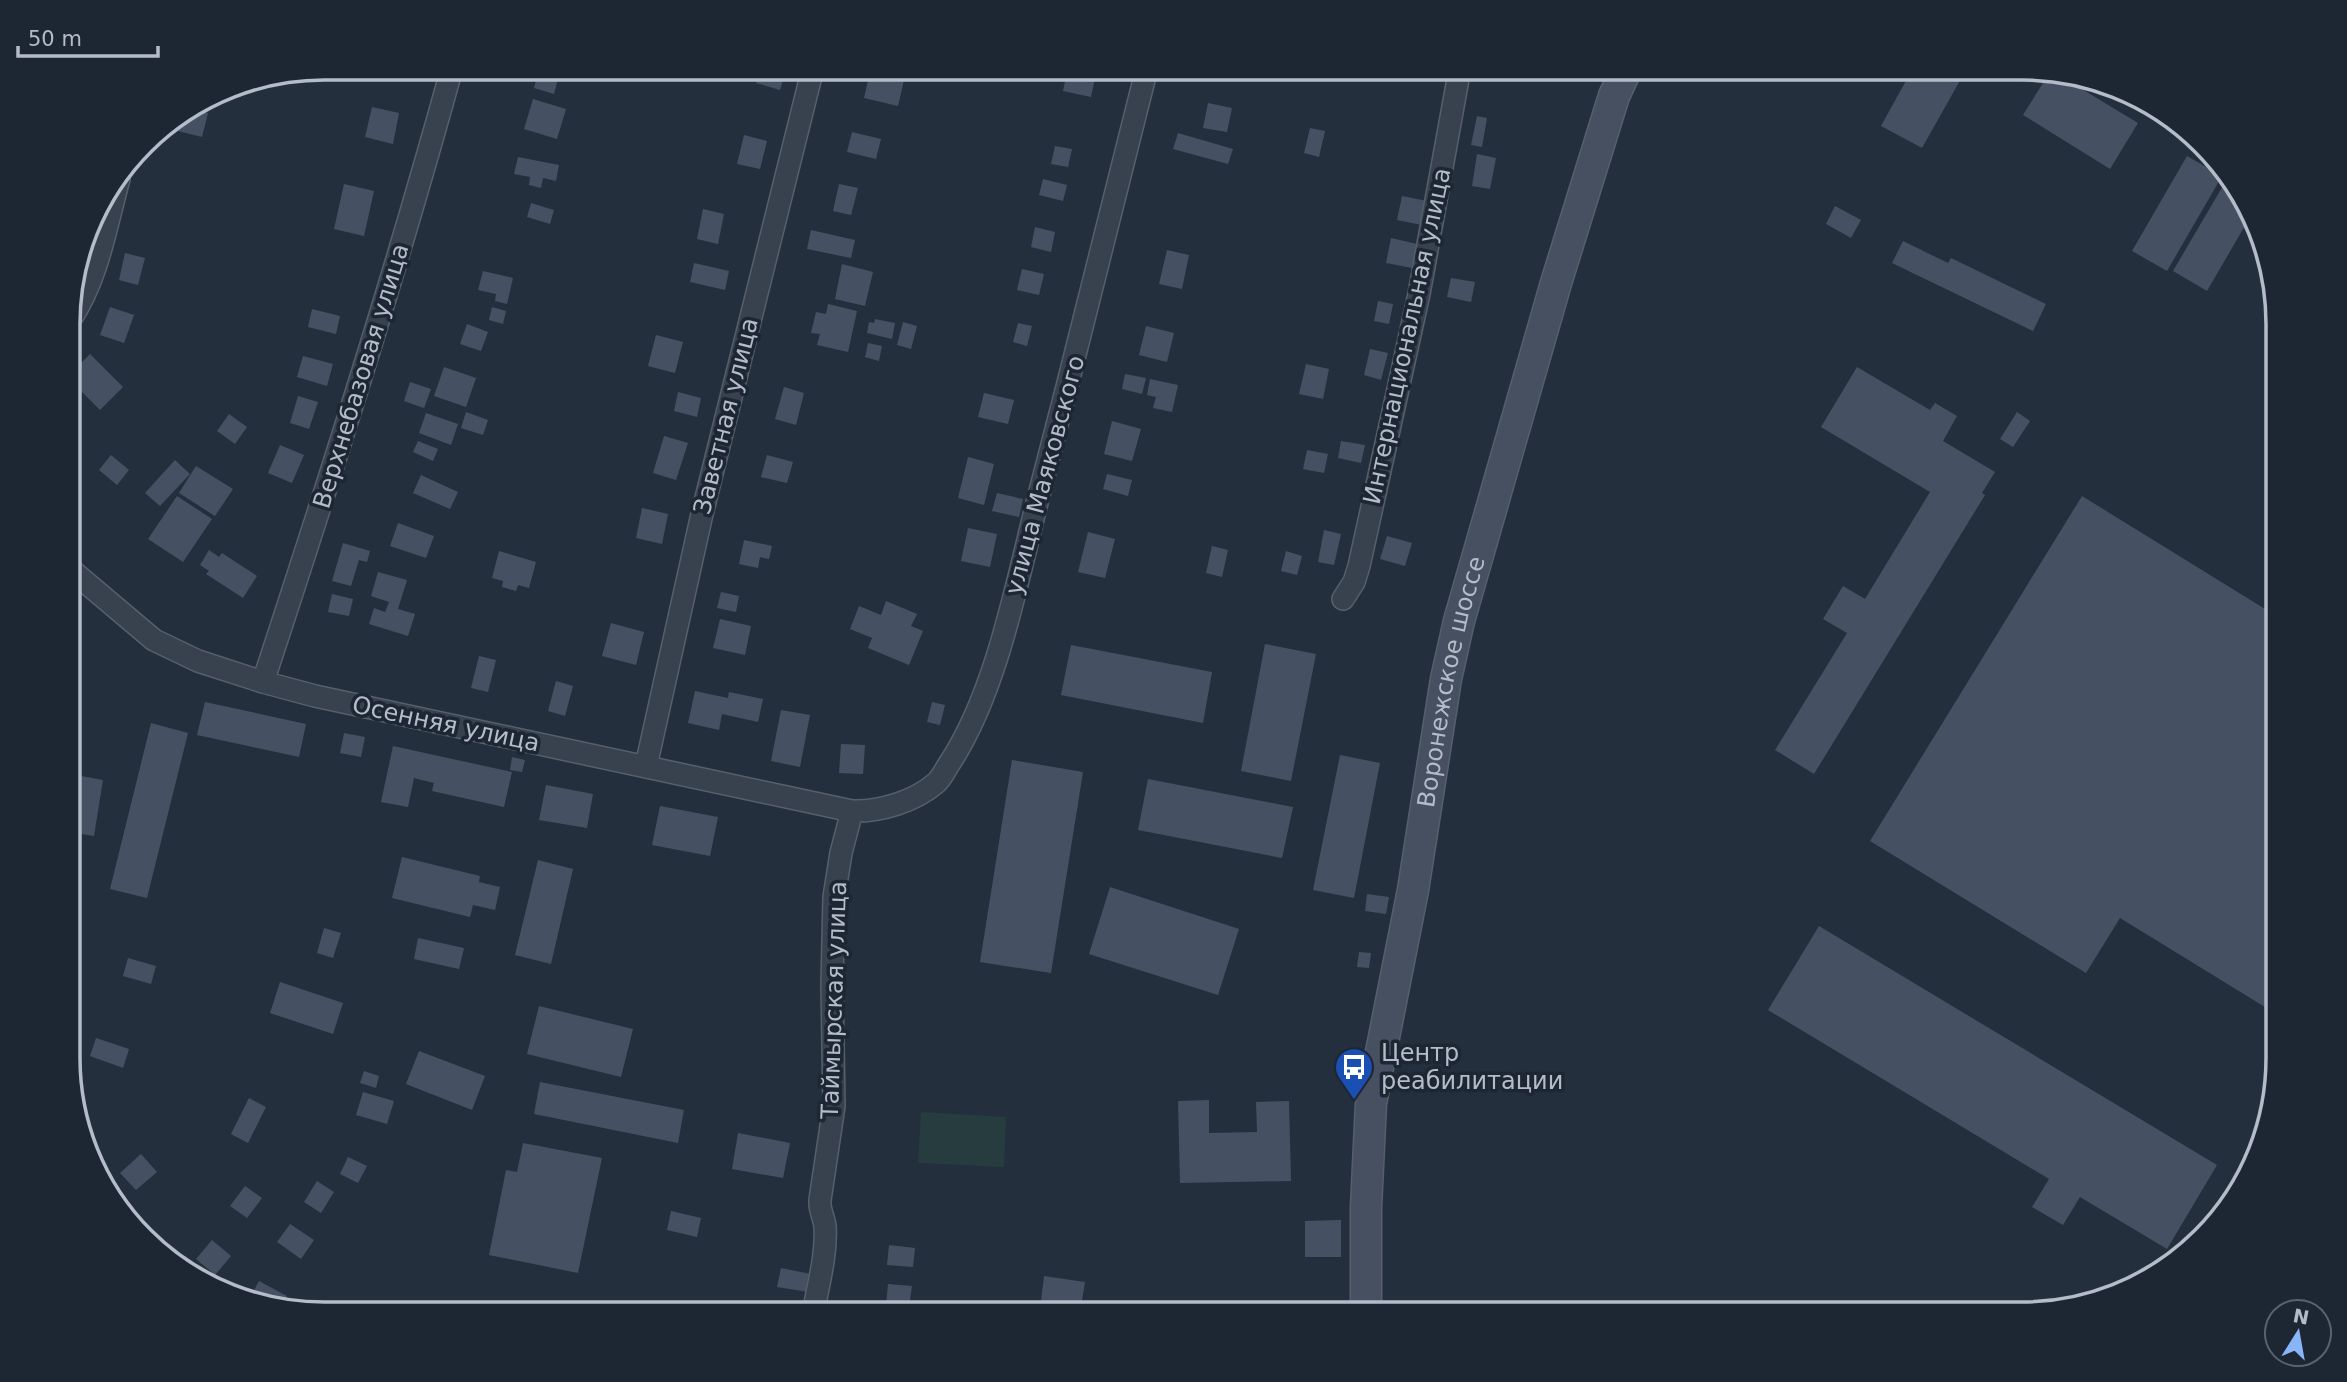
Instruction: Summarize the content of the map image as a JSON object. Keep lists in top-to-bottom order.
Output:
{
  "streets": {
    "main road": ["Воронежское шоссе"],
    "street": [
      "Интернациональная улица",
      "Верхнебазовая улица",
      "Заветная улица",
      "улица Маяковского",
      "Осенняя улица",
      "Таймырская улица"
    ]
  },
  "crossings": [
    ["Верхнебазовая улица", "Осенняя улица"],
    ["Заветная улица", "Осенняя улица"],
    ["улица Маяковского", "Осенняя улица"],
    ["улица Маяковского", "Таймырская улица"],
    ["Осенняя улица", "Таймырская улица"]
  ],
  "places": {
    "bus stop": ["Центр реабилитации"]
  },
  "scale_bar": "50 m",
  "north": "top"
}
